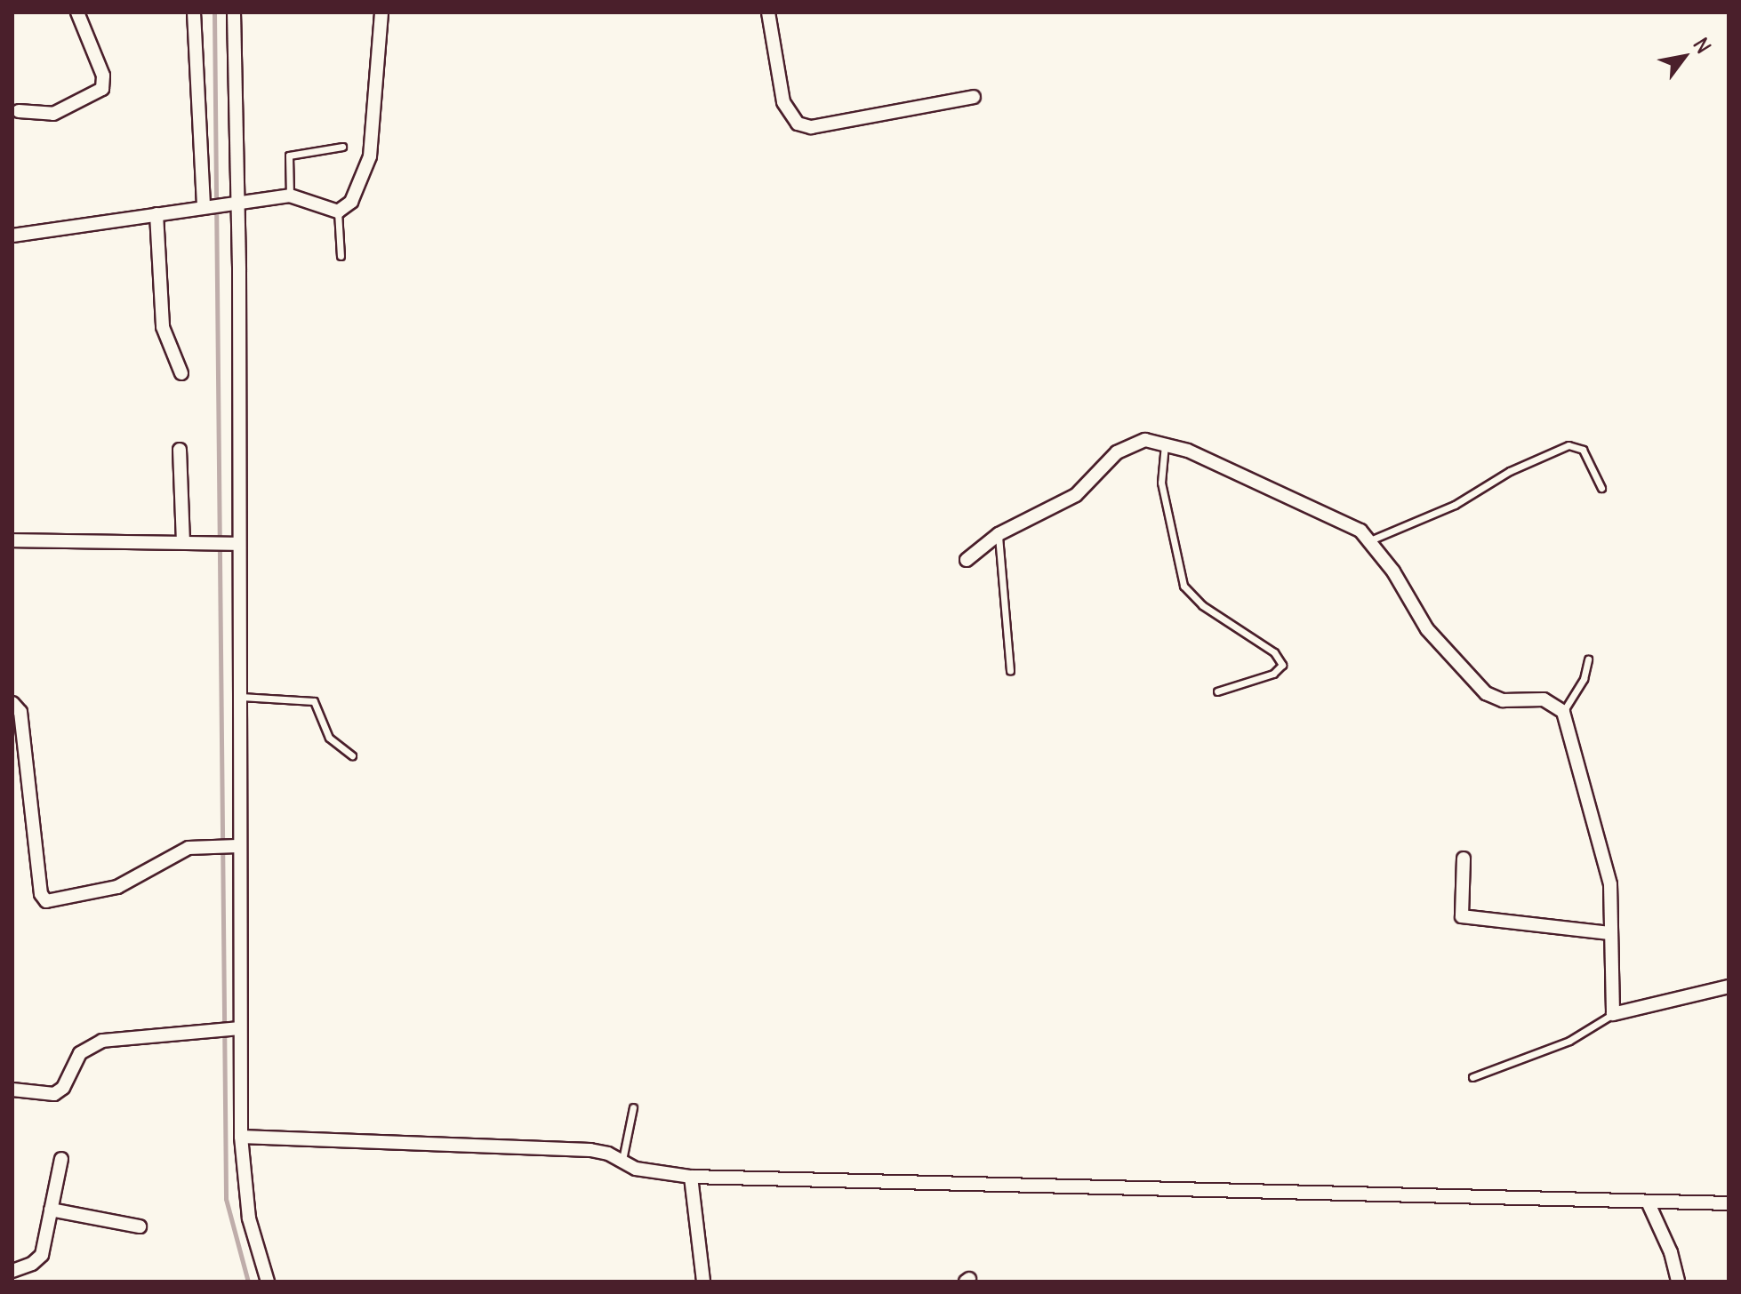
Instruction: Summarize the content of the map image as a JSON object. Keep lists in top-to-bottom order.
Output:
{
  "north": "top right"
}
